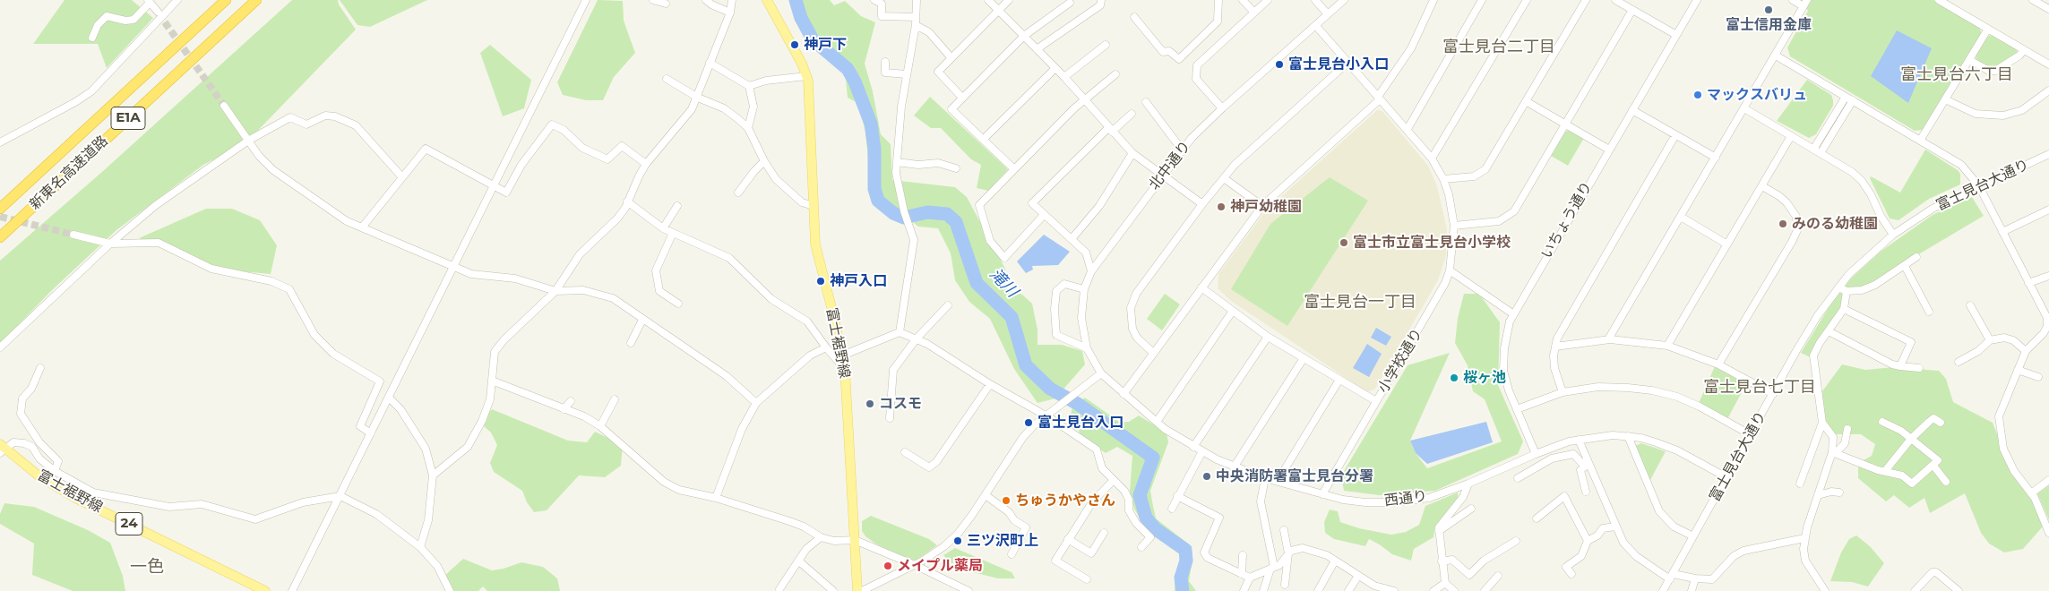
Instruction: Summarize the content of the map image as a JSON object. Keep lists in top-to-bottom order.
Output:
{
  "streets": {
    "highway": ["E1A", "新東名高速道路"],
    "main road": ["富士裾野線", "24"],
    "street": [
      "北中通り",
      "富士見台大通り",
      "いちょう通り",
      "小学校通り",
      "西通り"
    ]
  },
  "crossings": [
    ["北中通り", "小学校通り"],
    ["北中通り", "西通り"],
    ["富士見台大通り", "西通り"],
    ["いちょう通り", "西通り"],
    ["小学校通り", "西通り"]
  ],
  "districts": [
    "富士見台二丁目",
    "富士見台六丁目",
    "富士見台一丁目",
    "富士見台七丁目",
    "一色"
  ],
  "water": ["滝川"],
  "places": [
    "富士信用金庫",
    "神戸下",
    "富士見台小入口",
    "マックスバリュ",
    "神戸幼稚園",
    "みのる幼稚園",
    "富士市立富士見台小学校",
    "神戸入口",
    "桜ヶ池",
    "コスモ",
    "富士見台入口",
    "中央消防署富士見台分署",
    "ちゅうかやさん",
    "三ツ沢町上",
    "メイプル薬局"
  ]
}
